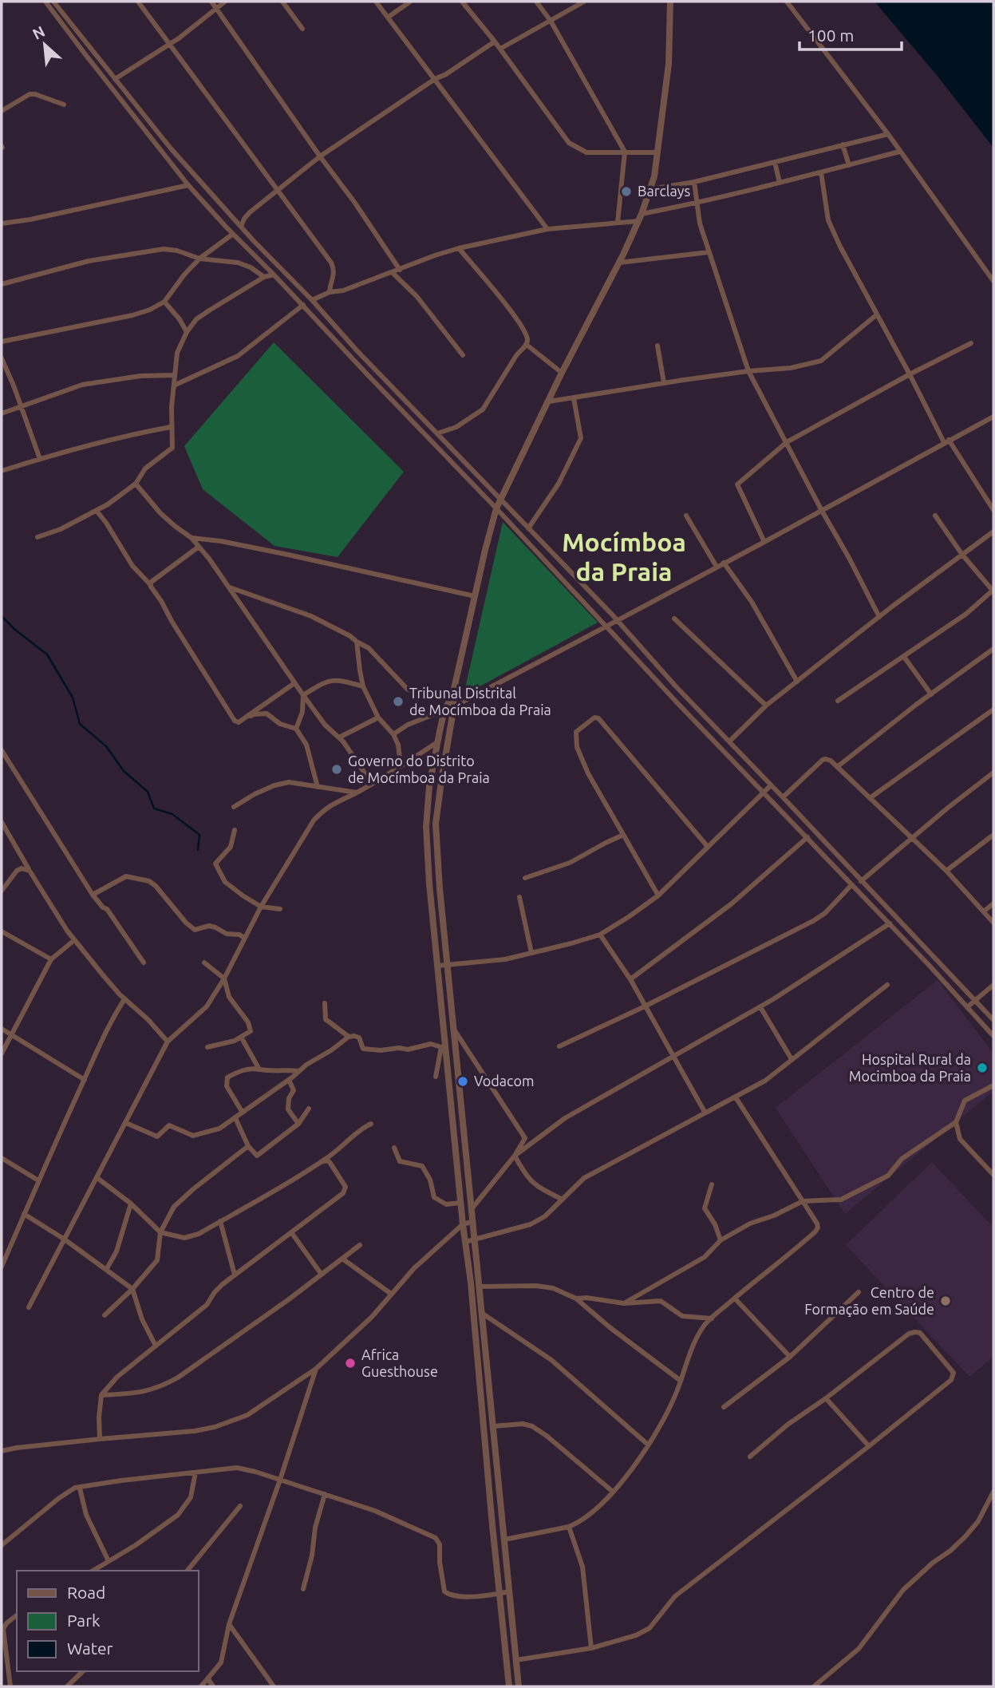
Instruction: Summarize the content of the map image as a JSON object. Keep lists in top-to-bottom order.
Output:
{
  "districts": ["Mocímboa da Praia"],
  "places": [
    "Barclays",
    "Tribunal Distrital de Mocímboa da Praia",
    "Governo do Distrito de Mocímboa da Praia",
    "Hospital Rural da Mocimboa da Praia",
    "Vodacom",
    "Centro de Formação em Saúde",
    "Africa Guesthouse"
  ],
  "legend": ["Road", "Park", "Water"],
  "scale_bar": "100 m",
  "north": "top left"
}
